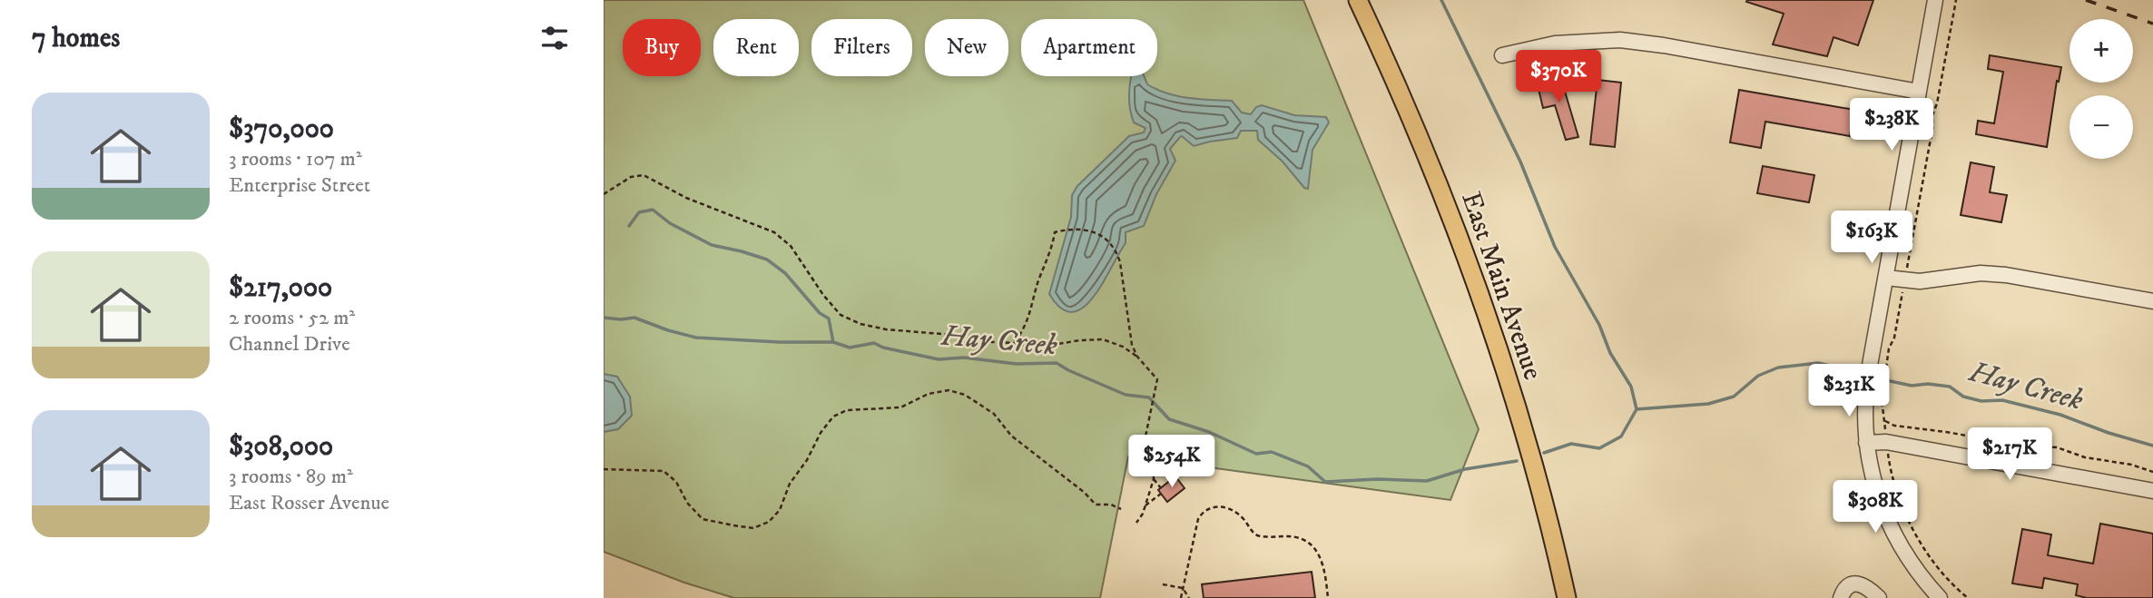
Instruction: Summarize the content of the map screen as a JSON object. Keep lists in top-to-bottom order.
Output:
{
  "streets": {
    "main road": ["East Main Avenue"]
  },
  "water": ["Hay Creek"],
  "page": {
    "heading": "7 homes",
    "map_buttons": ["+", "−"],
    "chip": [
      "Buy",
      "Rent",
      "Filters",
      "New",
      "Apartment"
    ],
    "price": [
      "$370K",
      "$238K",
      "$163K",
      "$231K",
      "$217K",
      "$254K",
      "$308K"
    ],
    "list": [
      {
        "name": "$370,000",
        "note": "3 rooms · 107 m² · Enterprise Street"
      },
      {
        "name": "$217,000",
        "note": "2 rooms · 52 m² · Channel Drive"
      },
      {
        "name": "$308,000",
        "note": "3 rooms · 89 m² · East Rosser Avenue"
      }
    ]
  }
}
